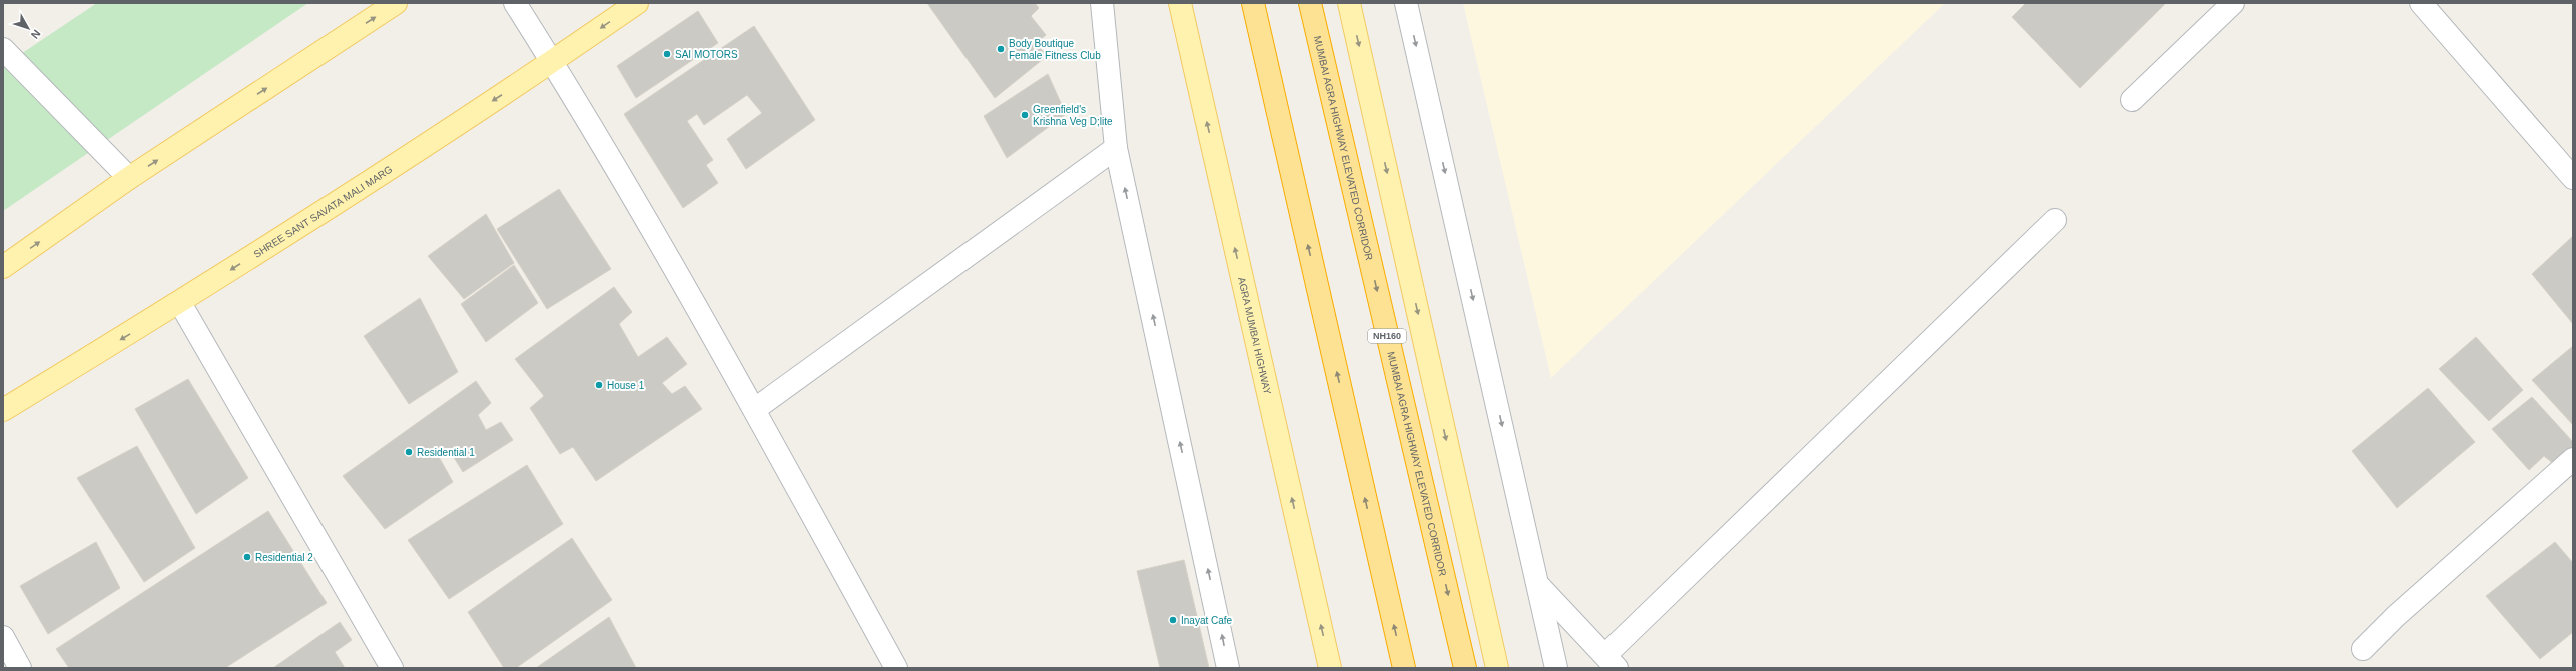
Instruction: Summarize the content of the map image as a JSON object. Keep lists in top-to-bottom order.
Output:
{
  "streets": {
    "highway": ["MUMBAI AGRA HIGHWAY ELEVATED CORRIDOR", "NH160"],
    "main road": ["SHREE SANT SAVATA MALI MARG", "AGRA MUMBAI HIGHWAY"]
  },
  "places": [
    "Body Boutique Female Fitness Club",
    "SAI MOTORS",
    "Greenfield's Krishna Veg D;lite",
    "House 1",
    "Residential 1",
    "Residential 2",
    "Inayat Cafe"
  ],
  "north": "bottom right"
}
